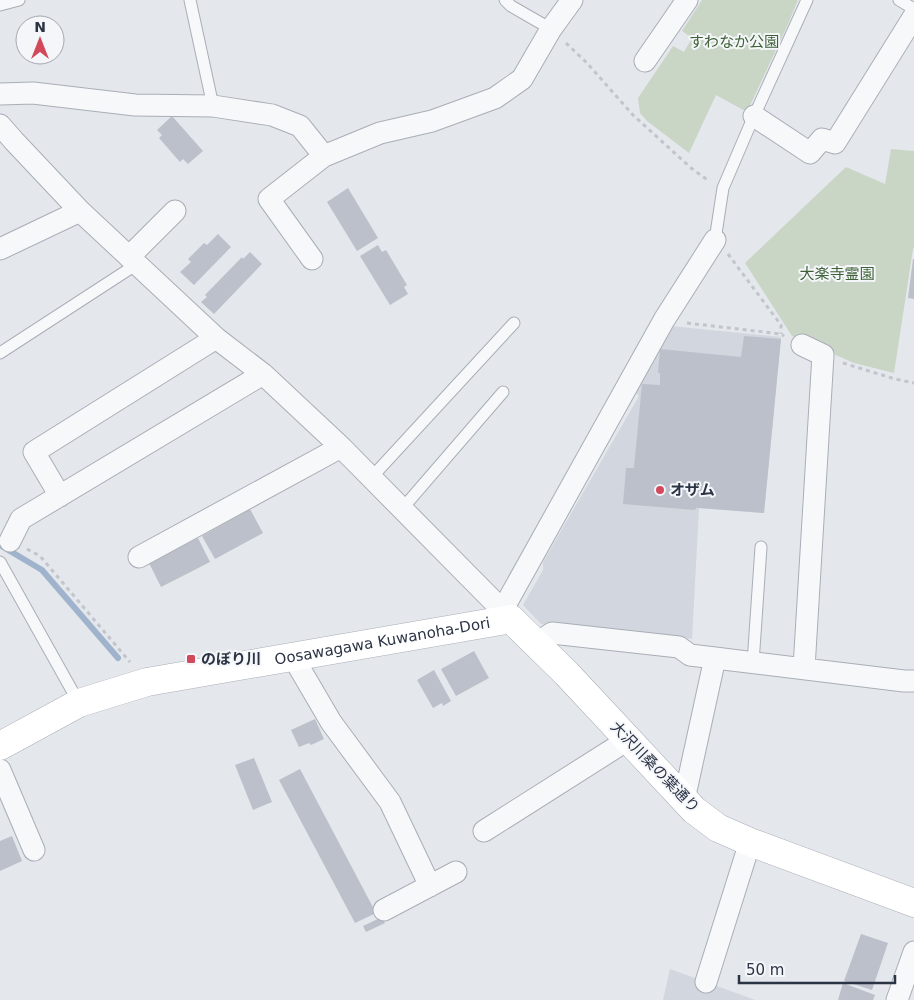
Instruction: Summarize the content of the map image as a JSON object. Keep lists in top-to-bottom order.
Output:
{
  "streets": {
    "street": ["Oosawagawa Kuwanoha-Dori", "大沢川桑の葉通り"]
  },
  "crossings": [
    ["Oosawagawa Kuwanoha-Dori", "大沢川桑の葉通り"]
  ],
  "parks": ["すわなか公園", "大楽寺霊園"],
  "places": {
    "other": ["オザム"],
    "transit": ["のぼり川"]
  },
  "scale_bar": "50 m",
  "north": "top"
}
